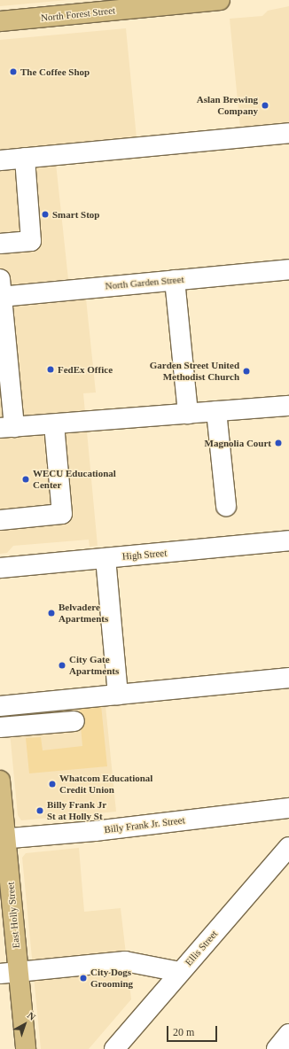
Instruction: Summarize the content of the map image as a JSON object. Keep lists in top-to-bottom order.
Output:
{
  "streets": {
    "main road": ["North Forest Street", "East Holly Street"],
    "street": [
      "North Garden Street",
      "High Street",
      "Billy Frank Jr. Street",
      "Ellis Street"
    ]
  },
  "crossings": [
    ["Billy Frank Jr. Street", "East Holly Street"]
  ],
  "places": [
    "The Coffee Shop",
    "Aslan Brewing Company",
    "Smart Stop",
    "FedEx Office",
    "Garden Street United Methodist Church",
    "Magnolia Court",
    "WECU Educational Center",
    "Belvadere Apartments",
    "City Gate Apartments",
    "Whatcom Educational Credit Union",
    "Billy Frank Jr St at Holly St",
    "City Dogs Grooming"
  ],
  "scale_bar": "20 m",
  "north": "top right"
}
